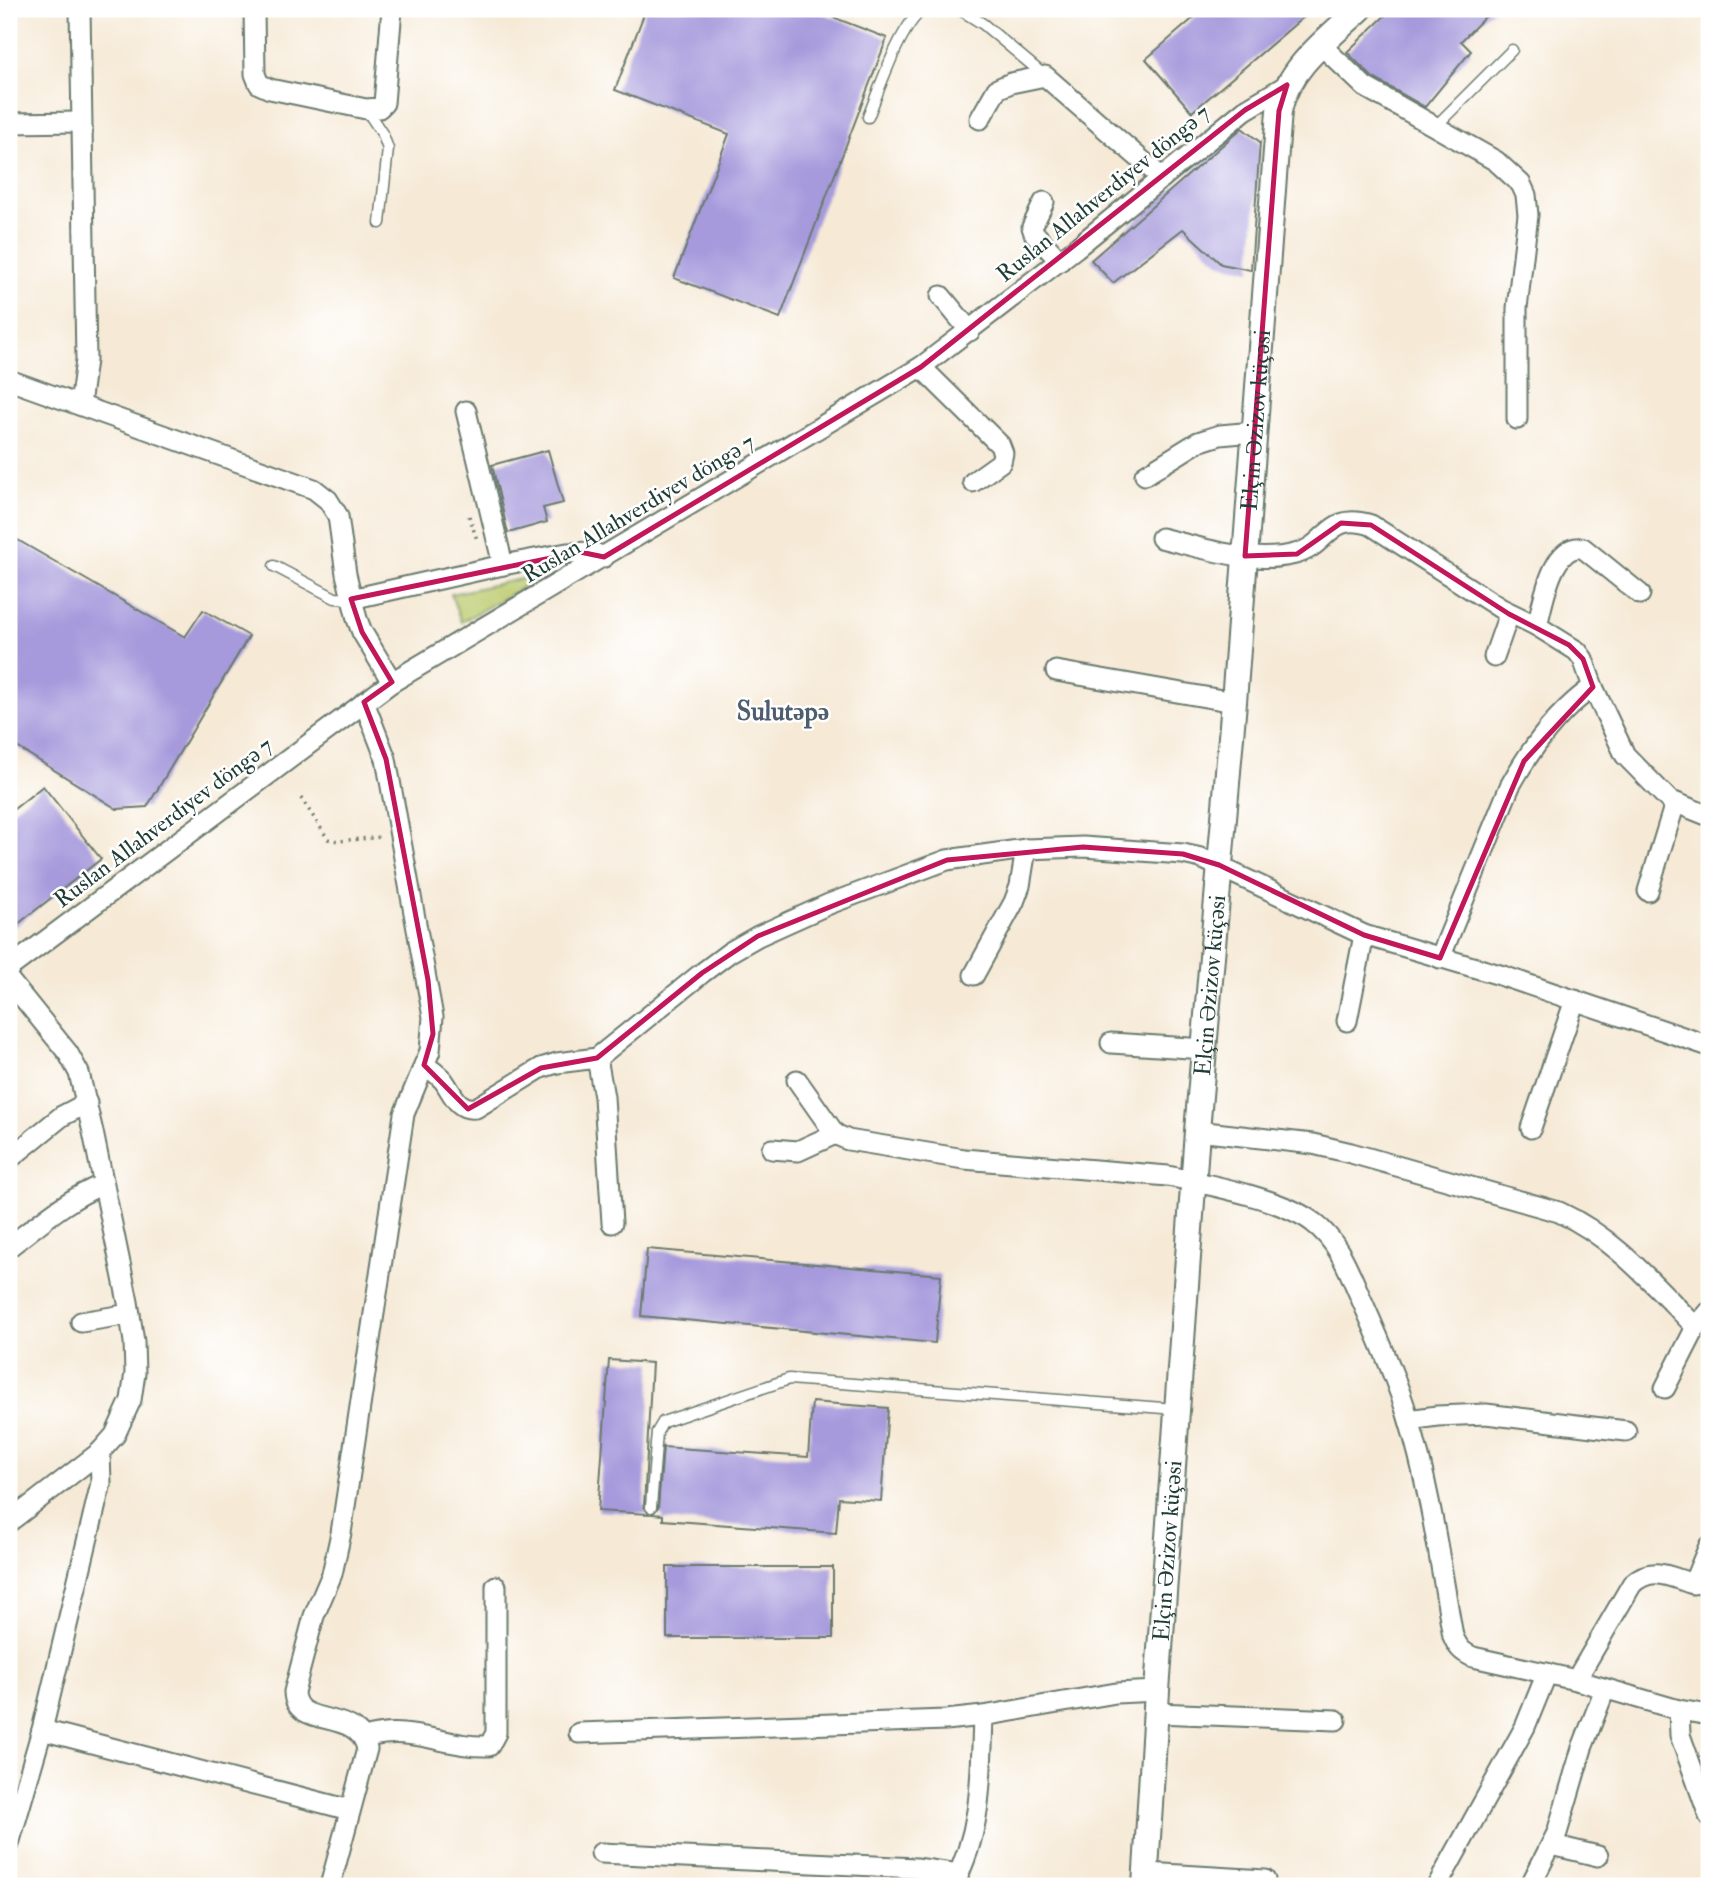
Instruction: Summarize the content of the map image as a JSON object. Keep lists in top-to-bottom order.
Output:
{
  "streets": {
    "street": ["Ruslan Allahverdiyev döngə 7", "Elçin Əzizov küçəsi"]
  },
  "crossings": [
    ["Ruslan Allahverdiyev döngə 7", "Elçin Əzizov küçəsi"]
  ],
  "districts": ["Sulutəpə"]
}
